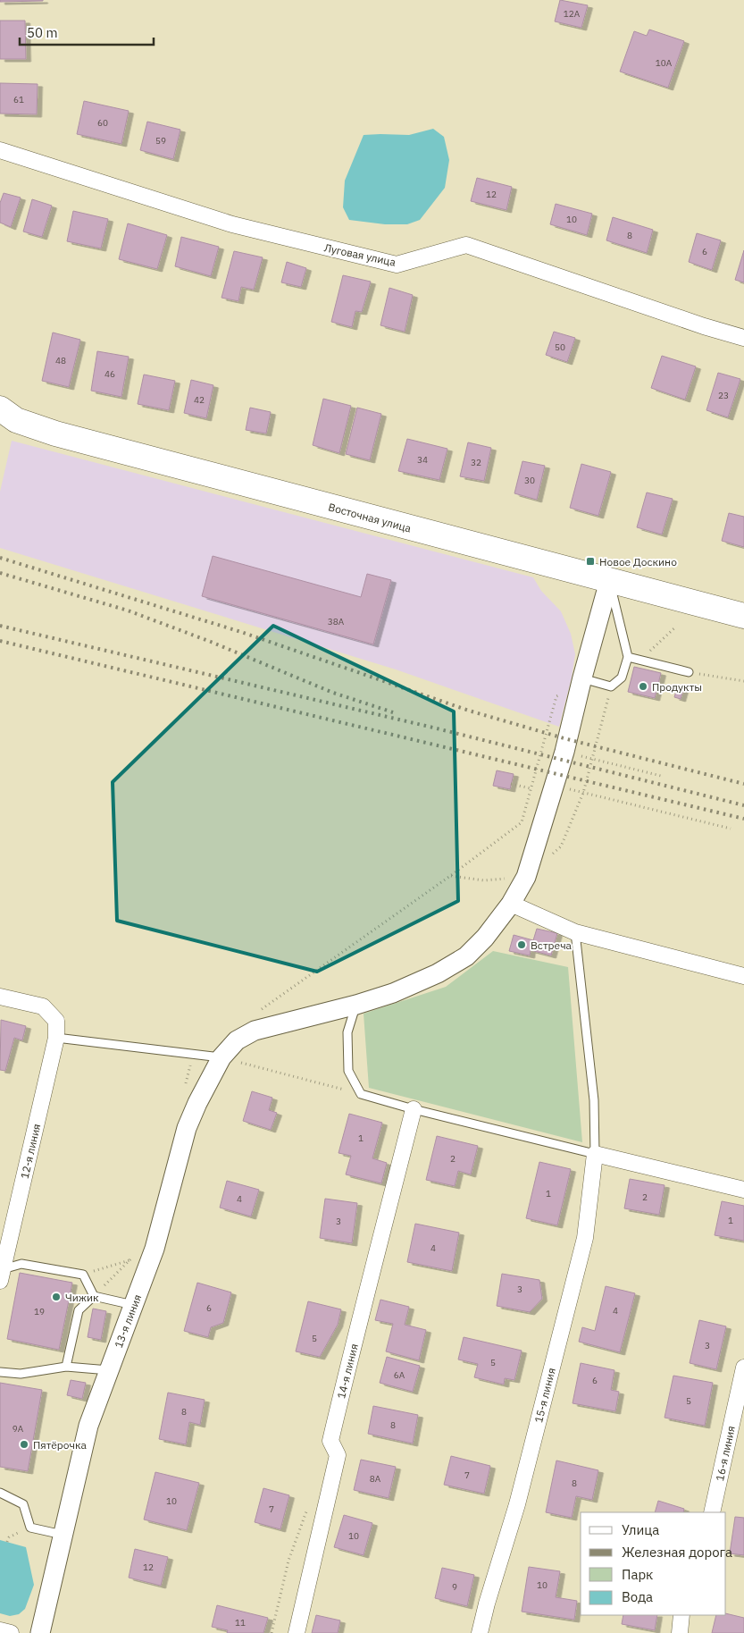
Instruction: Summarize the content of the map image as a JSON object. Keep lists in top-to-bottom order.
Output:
{
  "streets": {
    "main road": ["Восточная улица"],
    "street": [
      "Луговая улица",
      "12-я линия",
      "13-я линия",
      "14-я линия",
      "15-я линия",
      "16-я линия"
    ]
  },
  "crossings": [
    ["Восточная улица", "13-я линия"]
  ],
  "places": {
    "transit": ["Новое Доскино"],
    "other": [
      "Продукты",
      "Встреча",
      "Чижик",
      "Пятёрочка"
    ]
  },
  "house_numbers": [
    "12А",
    "10А",
    "61",
    "60",
    "59",
    "12",
    "10",
    "8",
    "6",
    "50",
    "48",
    "46",
    "23",
    "42",
    "34",
    "32",
    "30",
    "38А",
    "1",
    "2",
    "1",
    "2",
    "4",
    "1",
    "3",
    "4",
    "3",
    "6",
    "4",
    "19",
    "5",
    "3",
    "5",
    "6А",
    "6",
    "5",
    "8",
    "8",
    "9А",
    "7",
    "8А",
    "8",
    "10",
    "7",
    "10",
    "12",
    "10",
    "9",
    "11"
  ],
  "legend": [
    "Улица",
    "Железная дорога",
    "Парк",
    "Вода"
  ],
  "scale_bar": "50 m"
}
